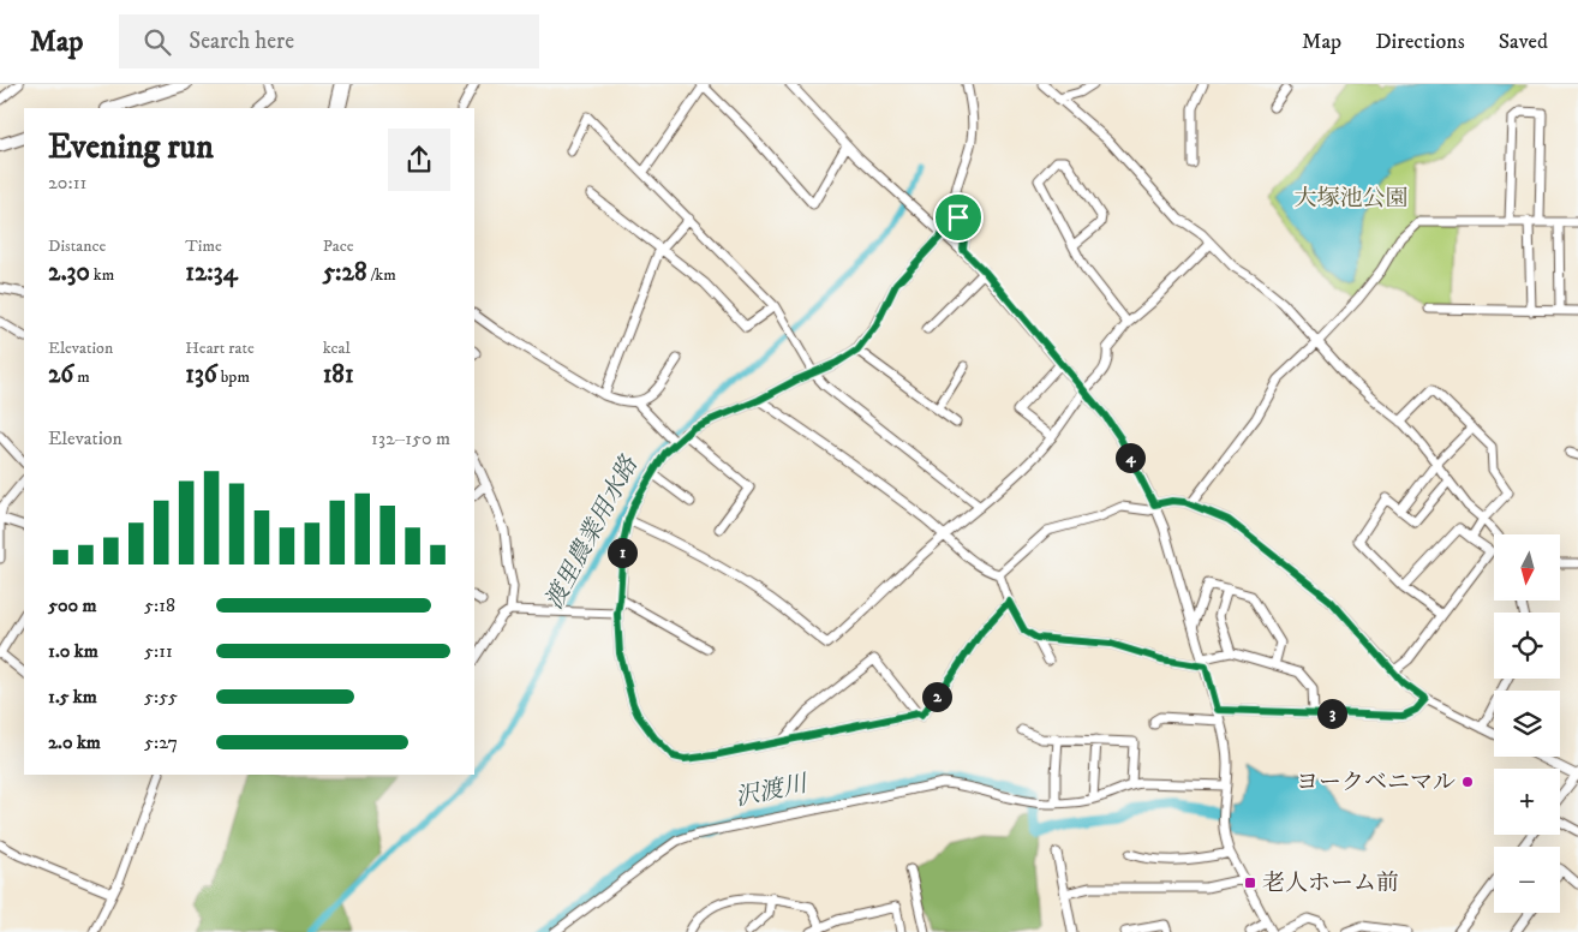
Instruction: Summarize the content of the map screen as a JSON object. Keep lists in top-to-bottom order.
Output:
{
  "water": ["渡里農業用水路", "沢渡川"],
  "parks": ["大塚池公園"],
  "places": {
    "other": ["ヨークベニマル"],
    "transit": ["老人ホーム前"]
  },
  "north": "bottom",
  "page": {
    "header": "Map",
    "search": "Search here",
    "nav": ["Map", "Directions", "Saved"],
    "heading": ["Evening run", "20:11"],
    "stats": [
      ["Distance", "2.30 km"],
      ["Time", "12:34"],
      ["Pace", "5:28 /km"],
      ["Elevation", "26 m"],
      ["Heart rate", "136 bpm"],
      ["kcal", "181"]
    ],
    "chart": ["Elevation", "132–150 m"],
    "pins": [
      "4",
      "1",
      "2",
      "3"
    ],
    "map_buttons": ["+", "−"],
    "list": [
      {
        "name": "500 m",
        "note": "5:18"
      },
      {
        "name": "1.0 km",
        "note": "5:11"
      },
      {
        "name": "1.5 km",
        "note": "5:55"
      },
      {
        "name": "2.0 km",
        "note": "5:27"
      }
    ]
  }
}
